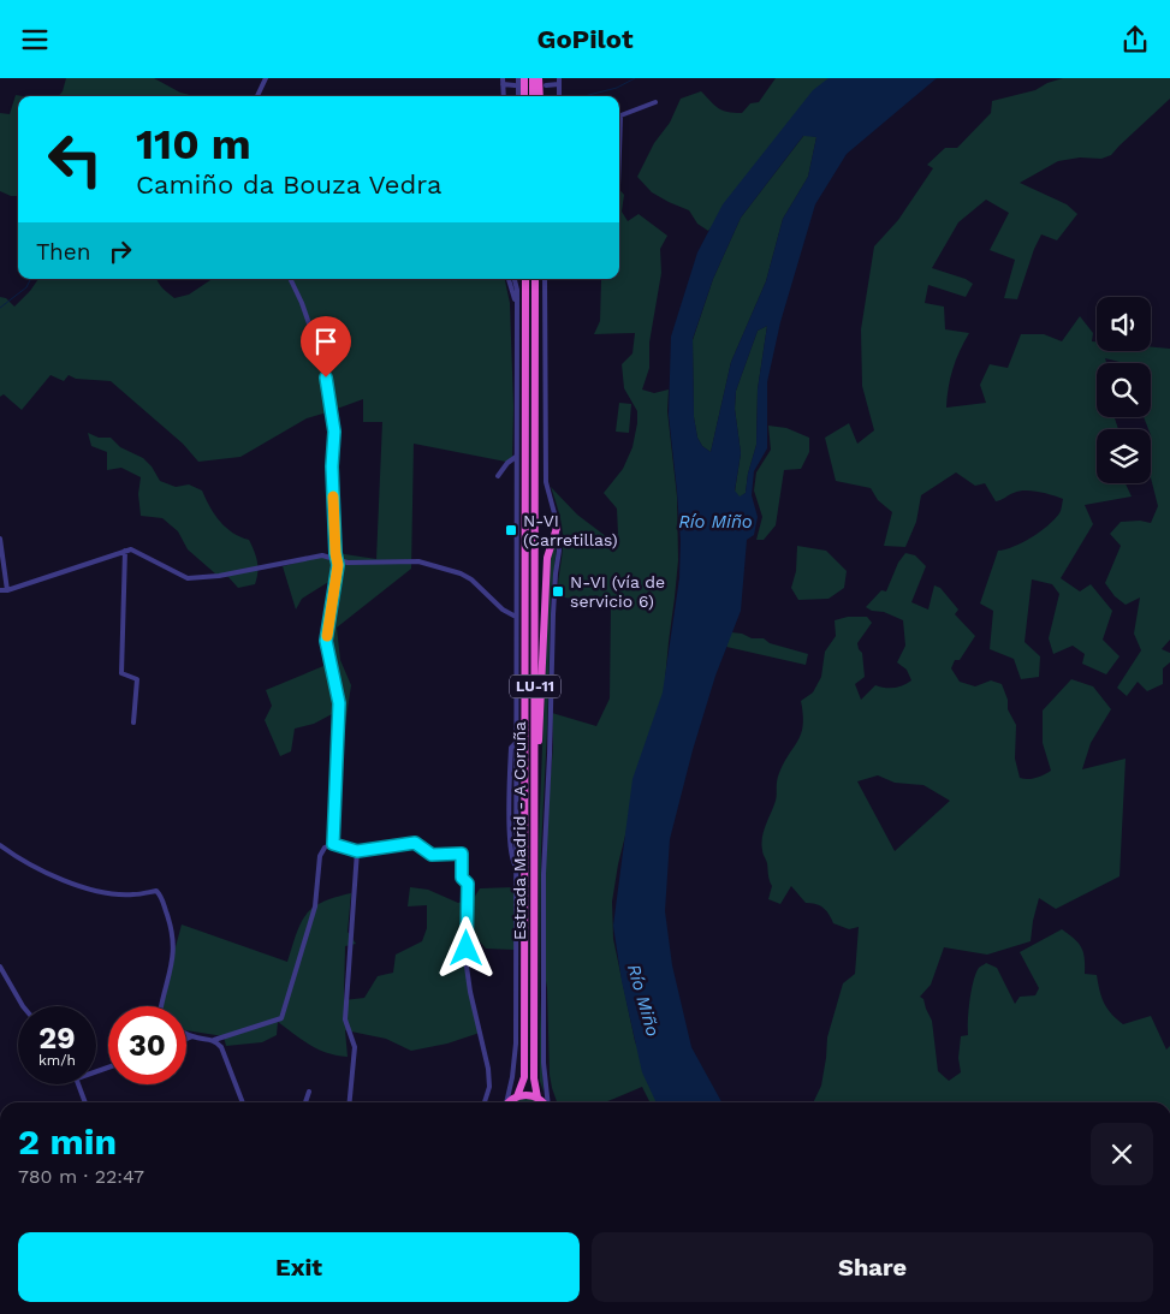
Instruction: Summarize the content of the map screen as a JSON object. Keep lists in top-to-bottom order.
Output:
{
  "streets": {
    "highway": ["LU-11", "Estrada Madrid - A Coruña"]
  },
  "water": ["Río Miño"],
  "places": {
    "transit": ["N-VI (Carretillas)", "N-VI (vía de servicio 6)"]
  },
  "page": {
    "header": "GoPilot",
    "turn": ["110 m", "Camiño da Bouza Vedra"],
    "then": "Then",
    "speed": "29 km/h",
    "limit": "30",
    "heading": ["2 min", "780 m · 22:47"],
    "buttons": ["Exit", "Share"]
  }
}
